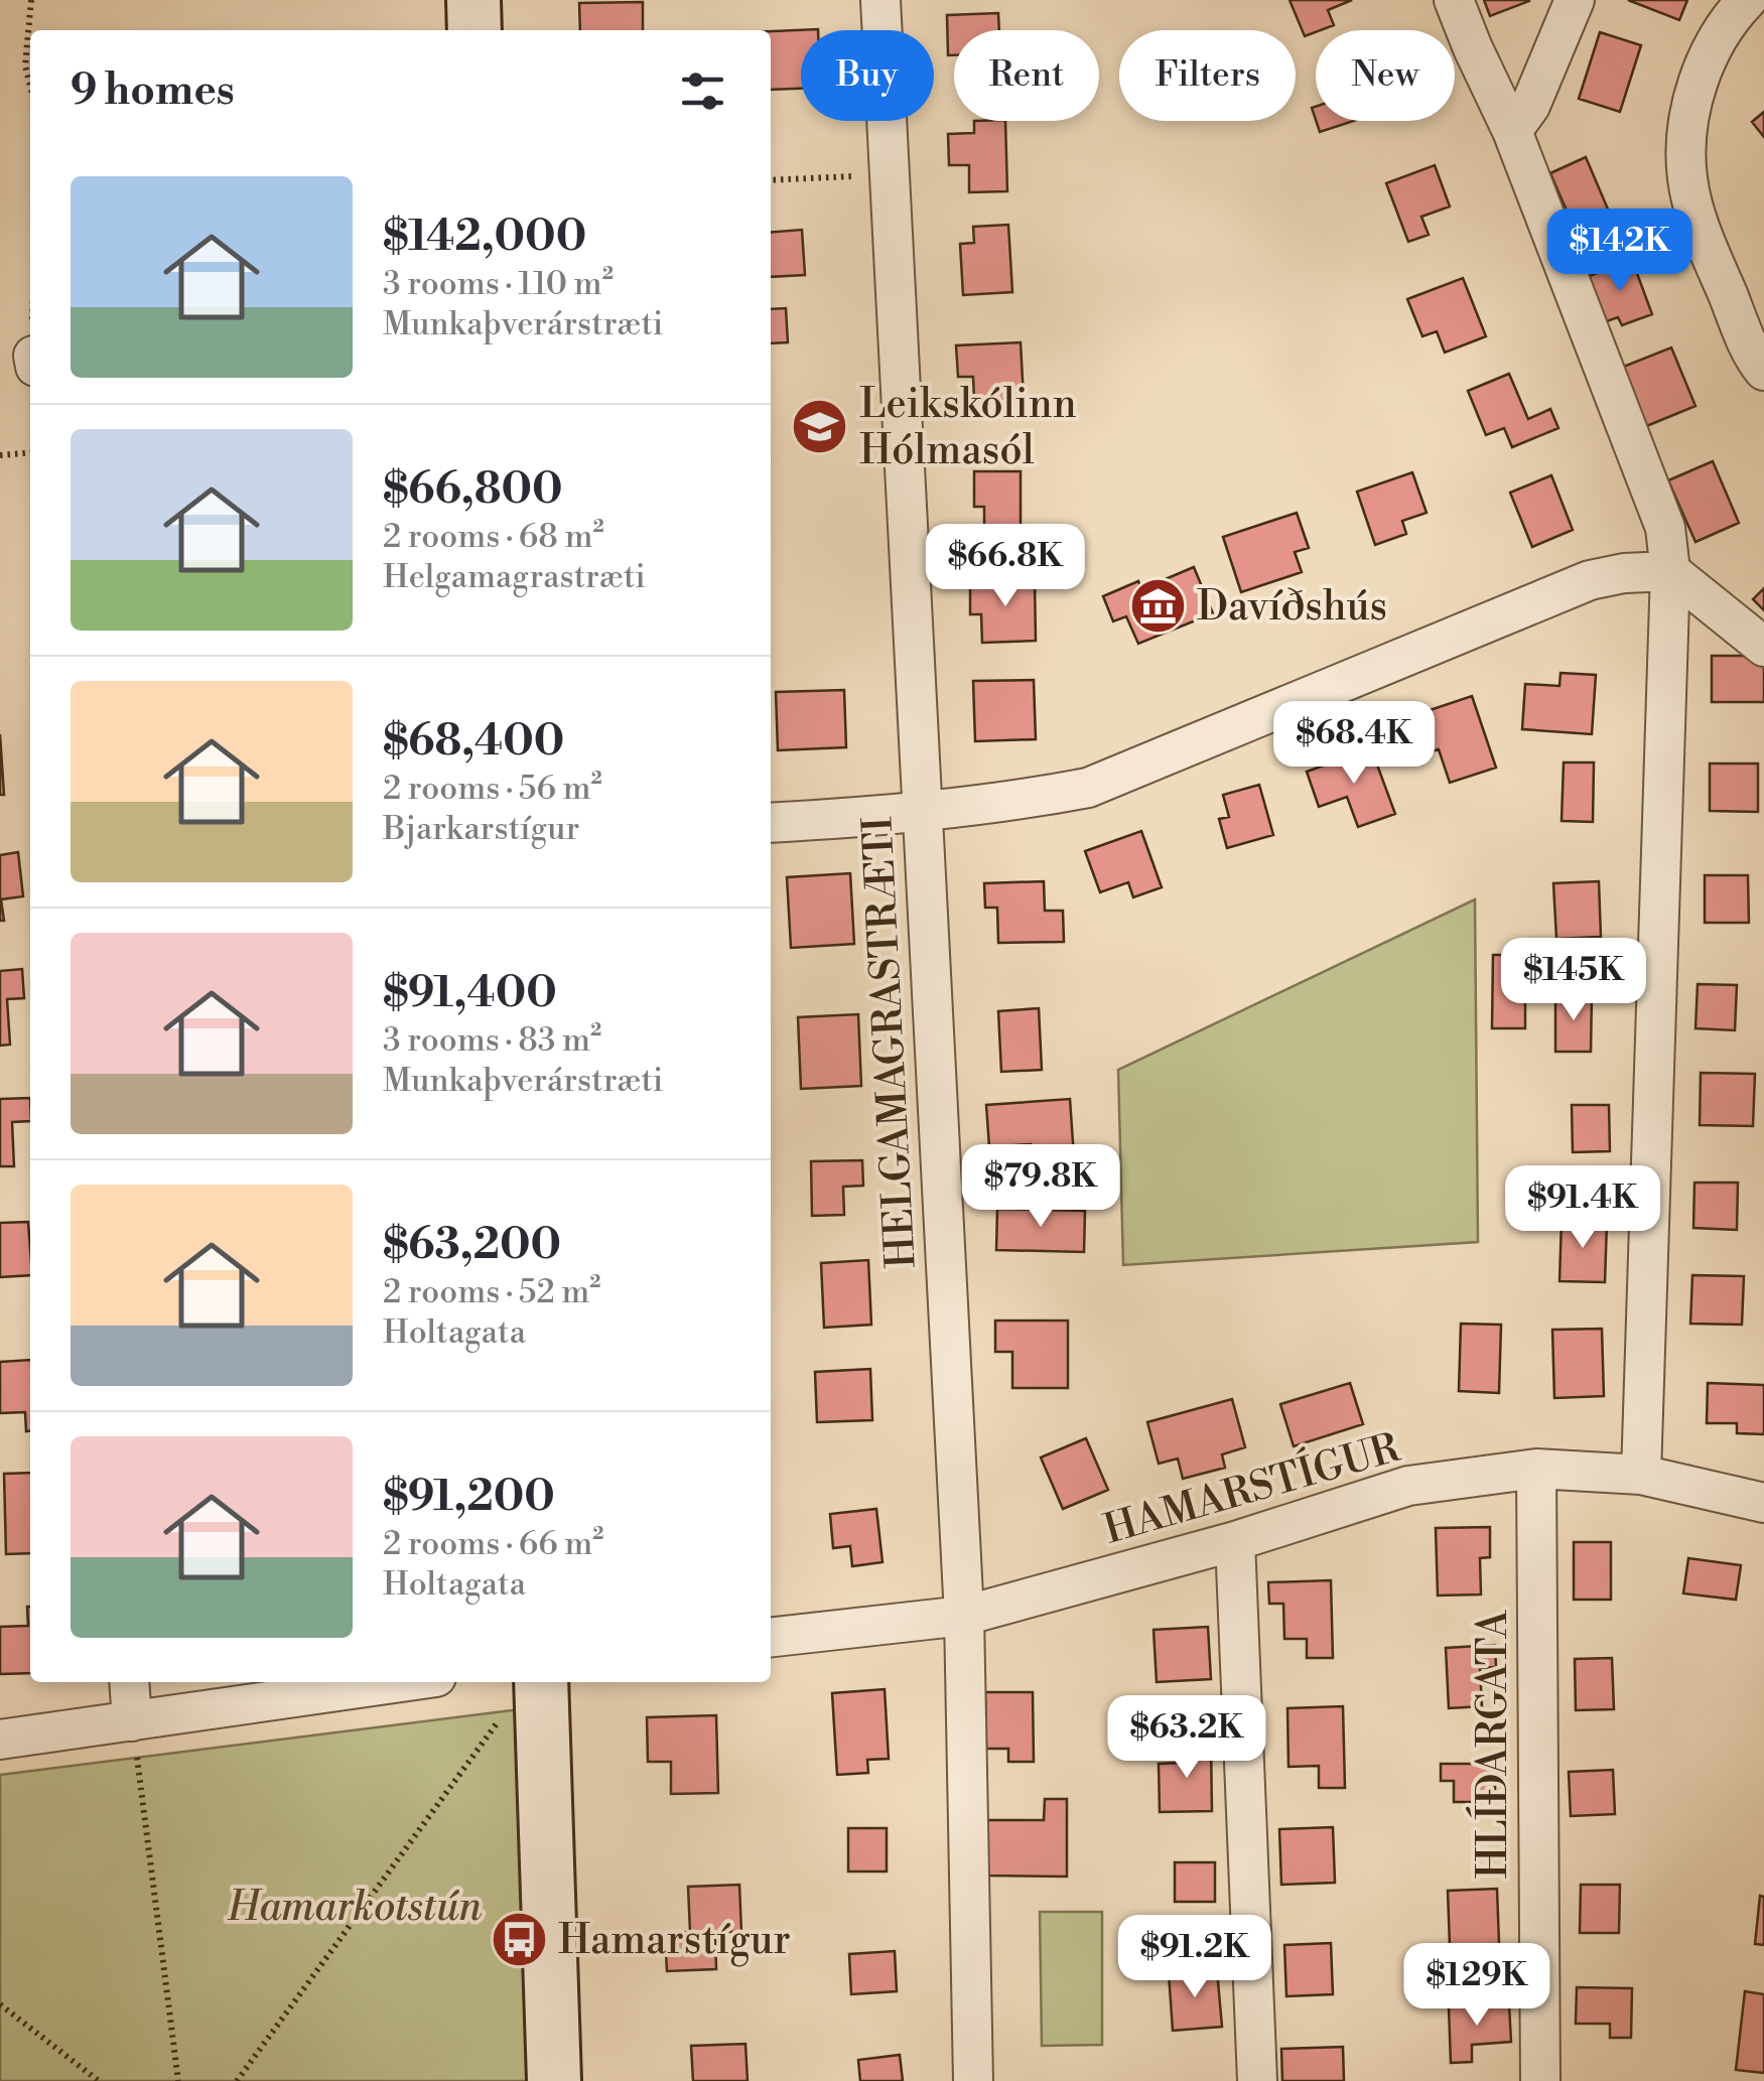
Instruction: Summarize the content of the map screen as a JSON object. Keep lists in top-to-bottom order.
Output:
{
  "streets": {
    "street": ["HELGAMAGRASTRÆTI", "HAMARSTÍGUR", "HLÍÐARGATA"]
  },
  "crossings": [
    ["HELGAMAGRASTRÆTI", "HAMARSTÍGUR"],
    ["HAMARSTÍGUR", "HLÍÐARGATA"]
  ],
  "parks": ["Hamarkotstún"],
  "places": {
    "school or university": ["Leikskólinn Hólmasól"],
    "museum": ["Davíðshús"],
    "bus stop": ["Hamarstígur"]
  },
  "page": {
    "chip": [
      "Buy",
      "Rent",
      "Filters",
      "New"
    ],
    "heading": "9 homes",
    "list": [
      {
        "name": "$142,000",
        "note": "3 rooms · 110 m² · Munkaþverárstræti"
      },
      {
        "name": "$66,800",
        "note": "2 rooms · 68 m² · Helgamagrastræti"
      },
      {
        "name": "$68,400",
        "note": "2 rooms · 56 m² · Bjarkarstígur"
      },
      {
        "name": "$91,400",
        "note": "3 rooms · 83 m² · Munkaþverárstræti"
      },
      {
        "name": "$63,200",
        "note": "2 rooms · 52 m² · Holtagata"
      },
      {
        "name": "$91,200",
        "note": "2 rooms · 66 m² · Holtagata"
      }
    ],
    "price": [
      "$142K",
      "$66.8K",
      "$68.4K",
      "$145K",
      "$79.8K",
      "$91.4K",
      "$63.2K",
      "$91.2K",
      "$129K"
    ]
  }
}
